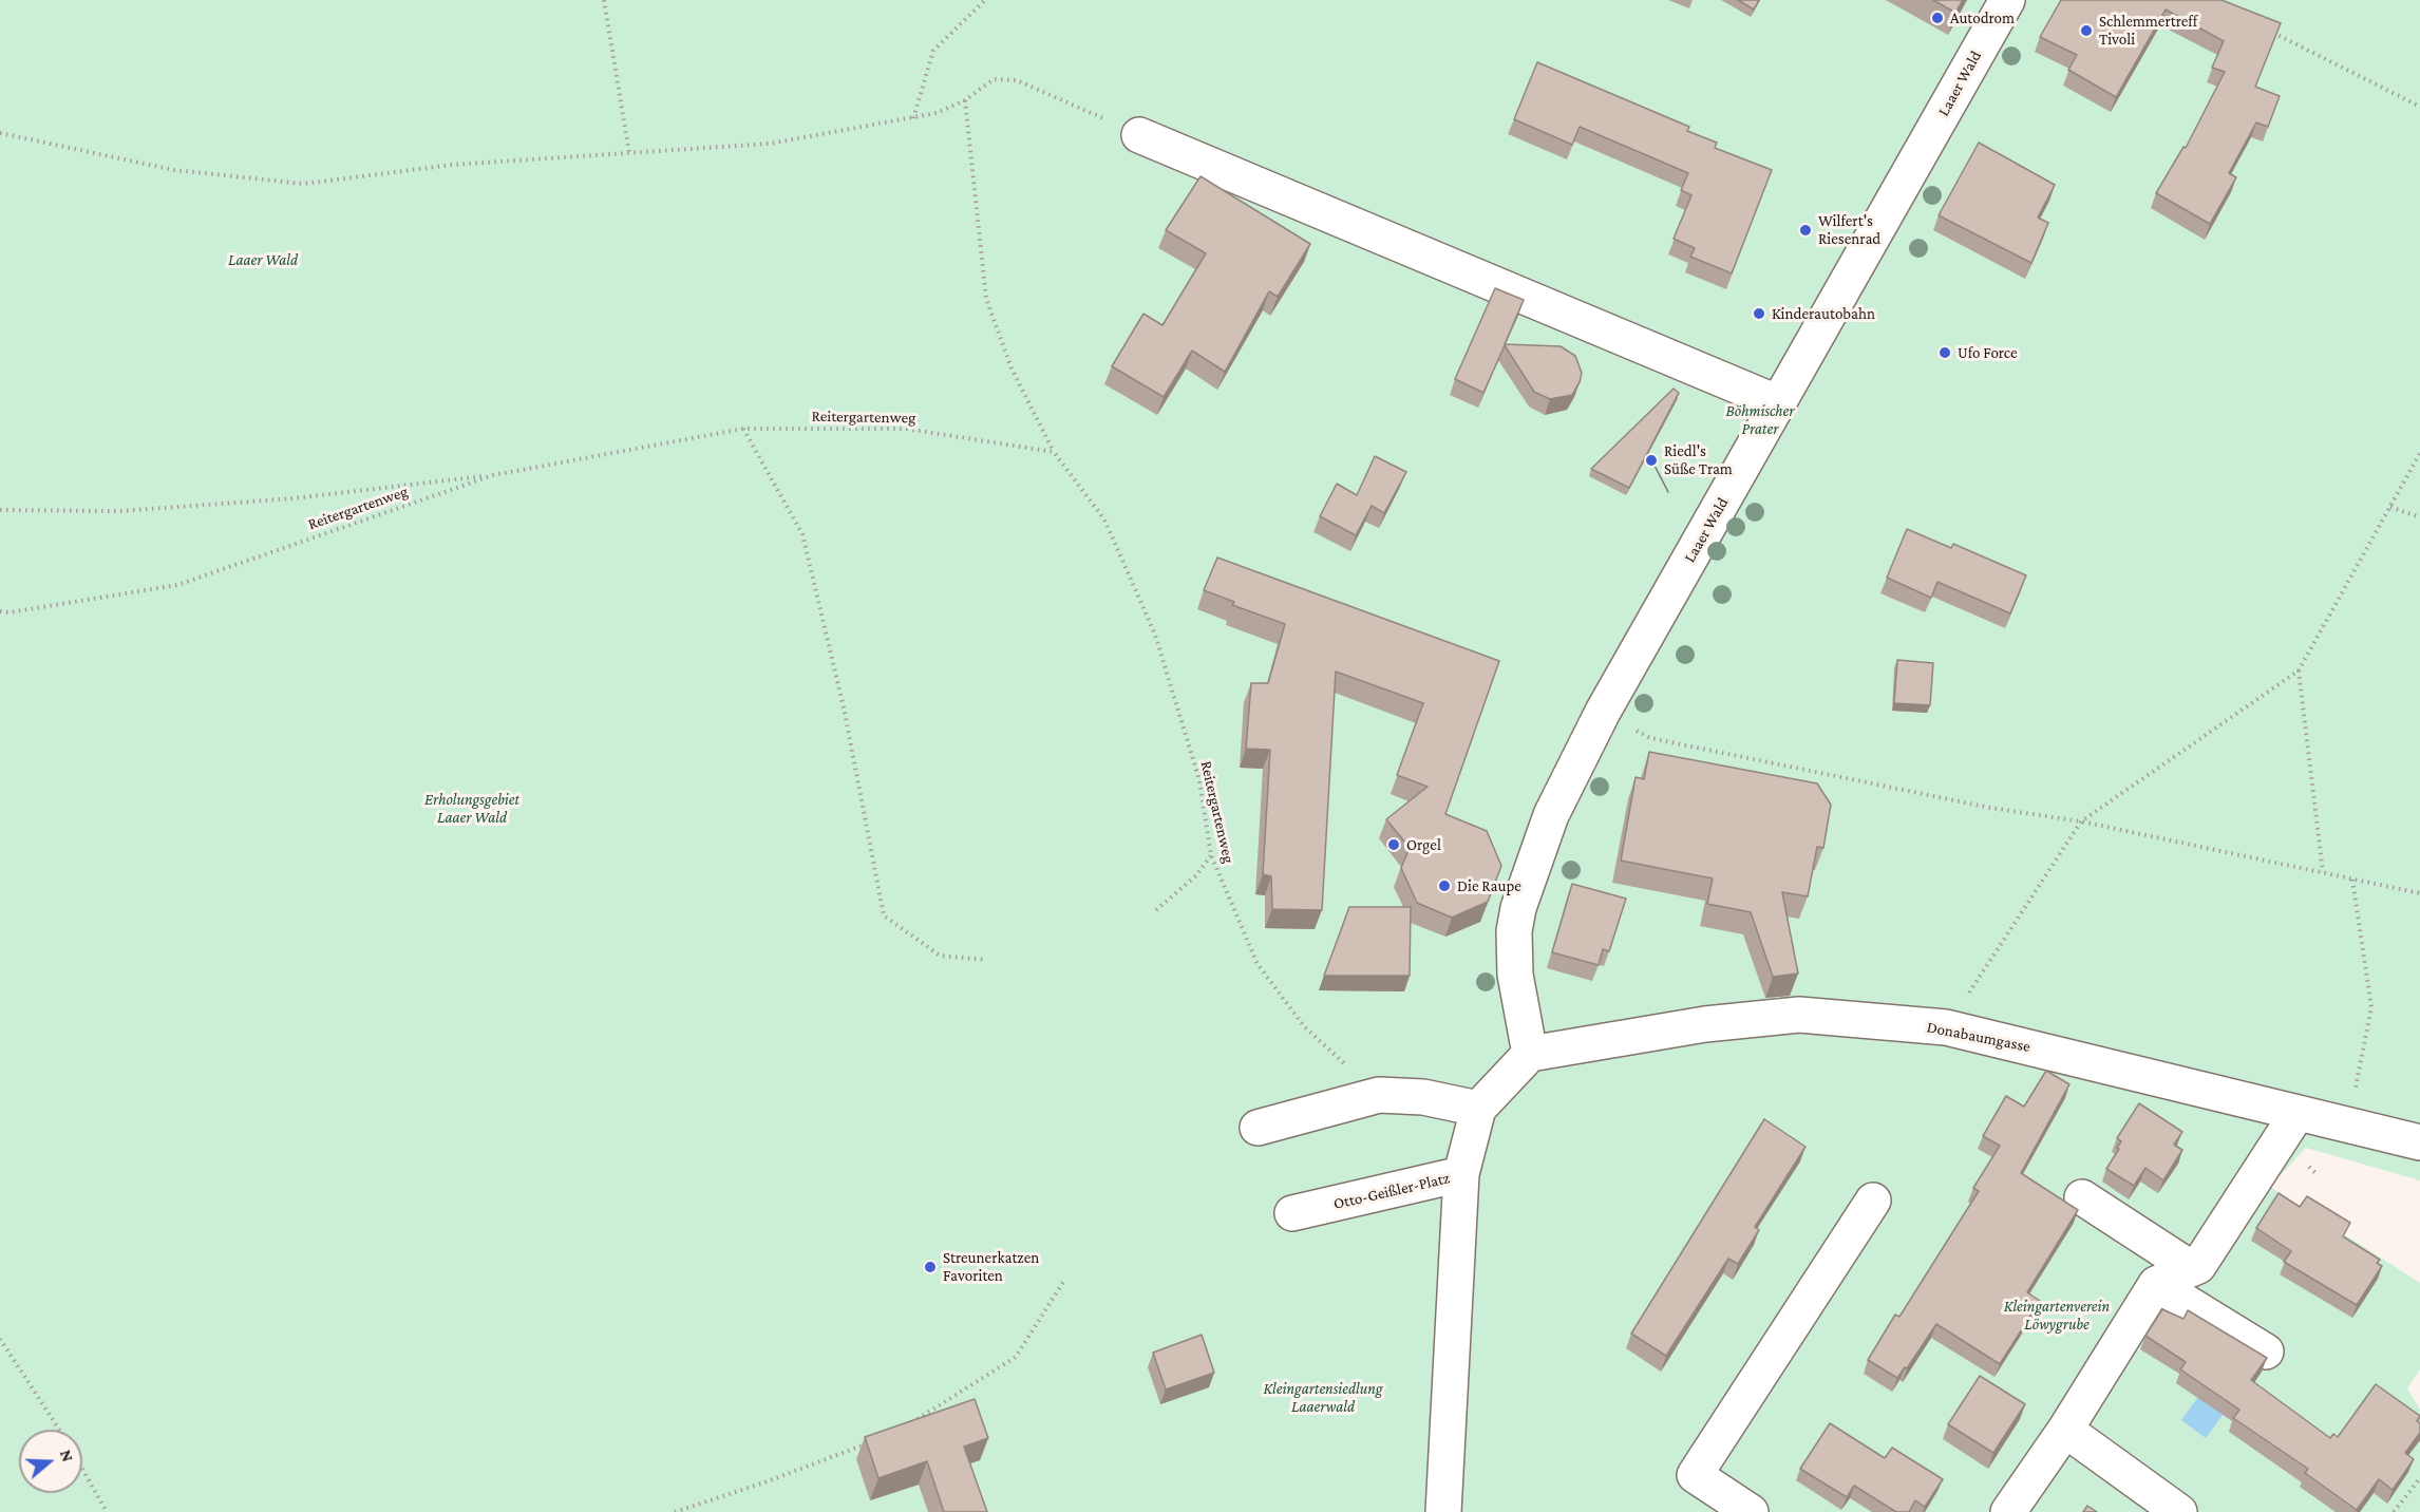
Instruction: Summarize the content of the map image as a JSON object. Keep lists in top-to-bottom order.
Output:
{
  "streets": {
    "street": ["Laaer Wald", "Donabaumgasse", "Otto-Geißler-Platz"],
    "path": ["Reitergartenweg"]
  },
  "crossings": [
    ["Laaer Wald", "Donabaumgasse"],
    ["Laaer Wald", "Otto-Geißler-Platz"],
    ["Donabaumgasse", "Otto-Geißler-Platz"]
  ],
  "parks": [
    "Laaer Wald",
    "Böhmischer Prater",
    "Erholungsgebiet Laaer Wald",
    "Kleingartenverein Löwygrube",
    "Kleingartensiedlung Laaerwald"
  ],
  "places": [
    "Autodrom",
    "Schlemmertreff Tivoli",
    "Wilfert's Riesenrad",
    "Kinderautobahn",
    "Ufo Force",
    "Riedl's Süße Tram",
    "Orgel",
    "Die Raupe",
    "Streunerkatzen Favoriten"
  ],
  "north": "right"
}
